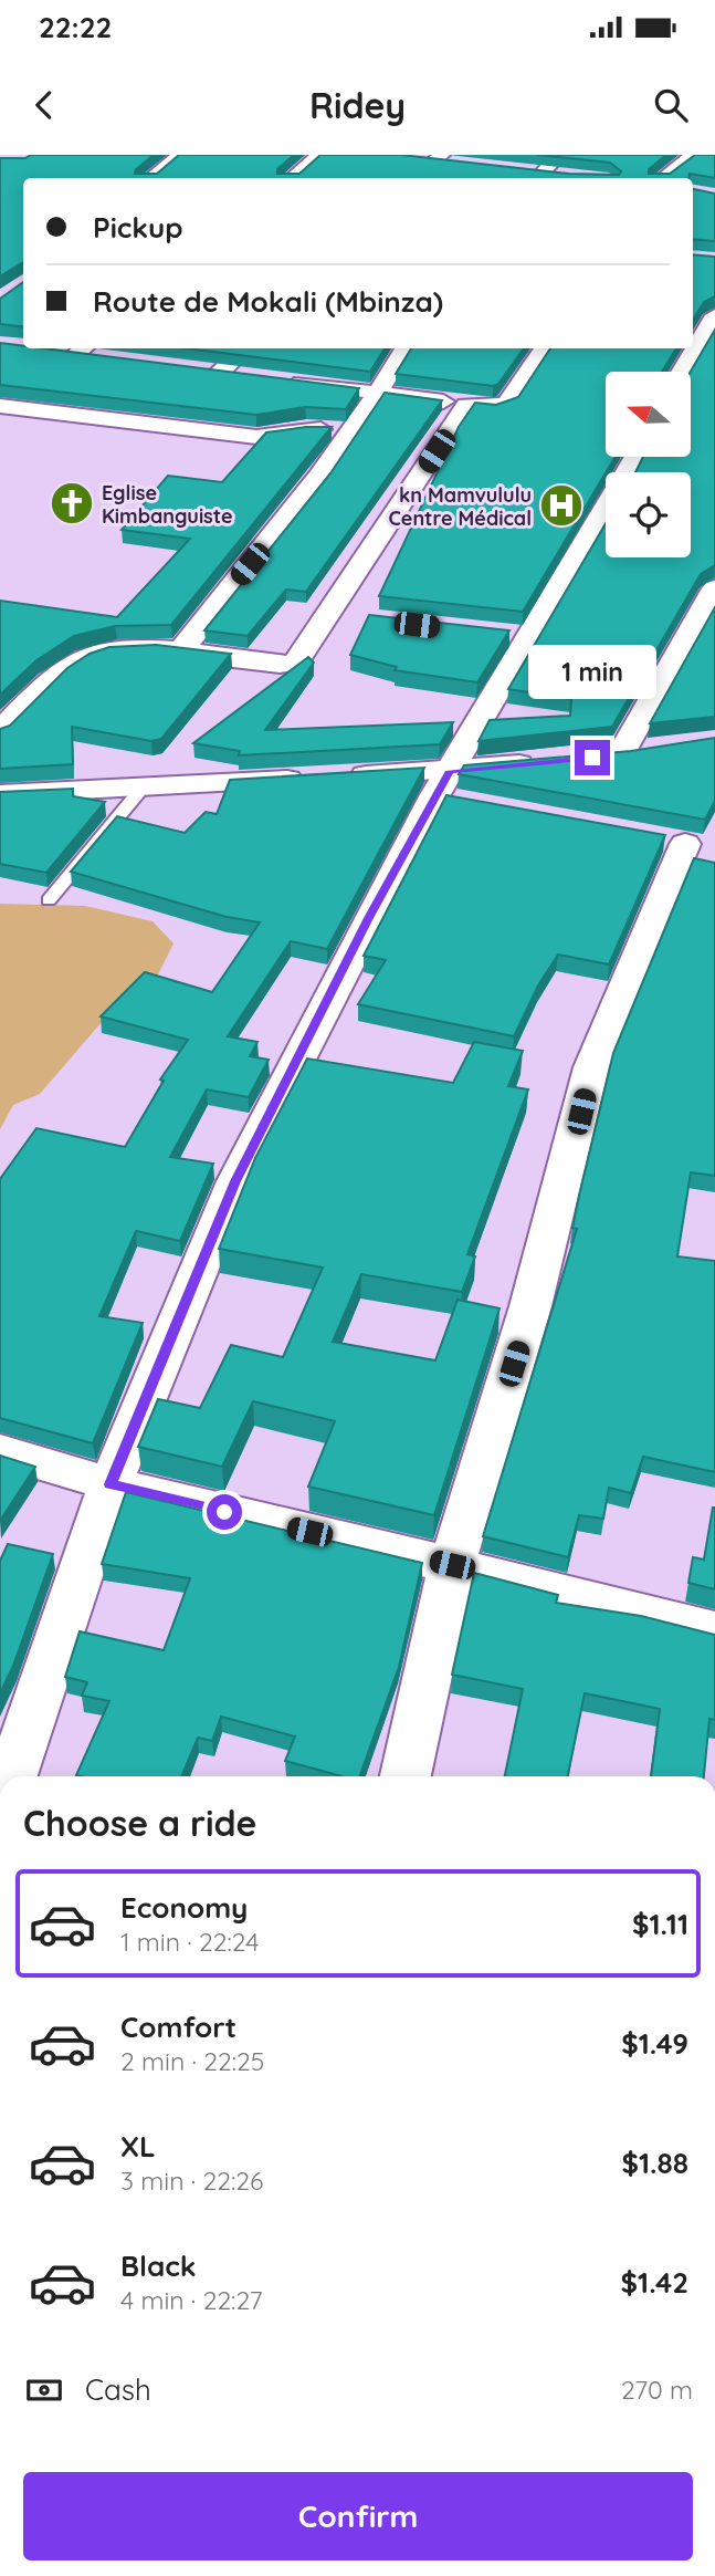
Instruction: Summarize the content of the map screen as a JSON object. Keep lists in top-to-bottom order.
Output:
{
  "places": {
    "church": ["Eglise Kimbanguiste"],
    "hospital": ["kn Mamvululu Centre Médical"]
  },
  "north": "left",
  "page": {
    "status": "22:22",
    "header": "Ridey",
    "banner": ["Pickup", "Route de Mokali (Mbinza)"],
    "bubble": "1 min",
    "heading": "Choose a ride",
    "list": [
      {
        "name": "Economy",
        "note": "1 min · 22:24",
        "value": "$1.11"
      },
      {
        "name": "Comfort",
        "note": "2 min · 22:25",
        "value": "$1.49"
      },
      {
        "name": "XL",
        "note": "3 min · 22:26",
        "value": "$1.88"
      },
      {
        "name": "Black",
        "note": "4 min · 22:27",
        "value": "$1.42"
      }
    ],
    "pay": ["Cash", "270 m"],
    "buttons": "Confirm"
  }
}
